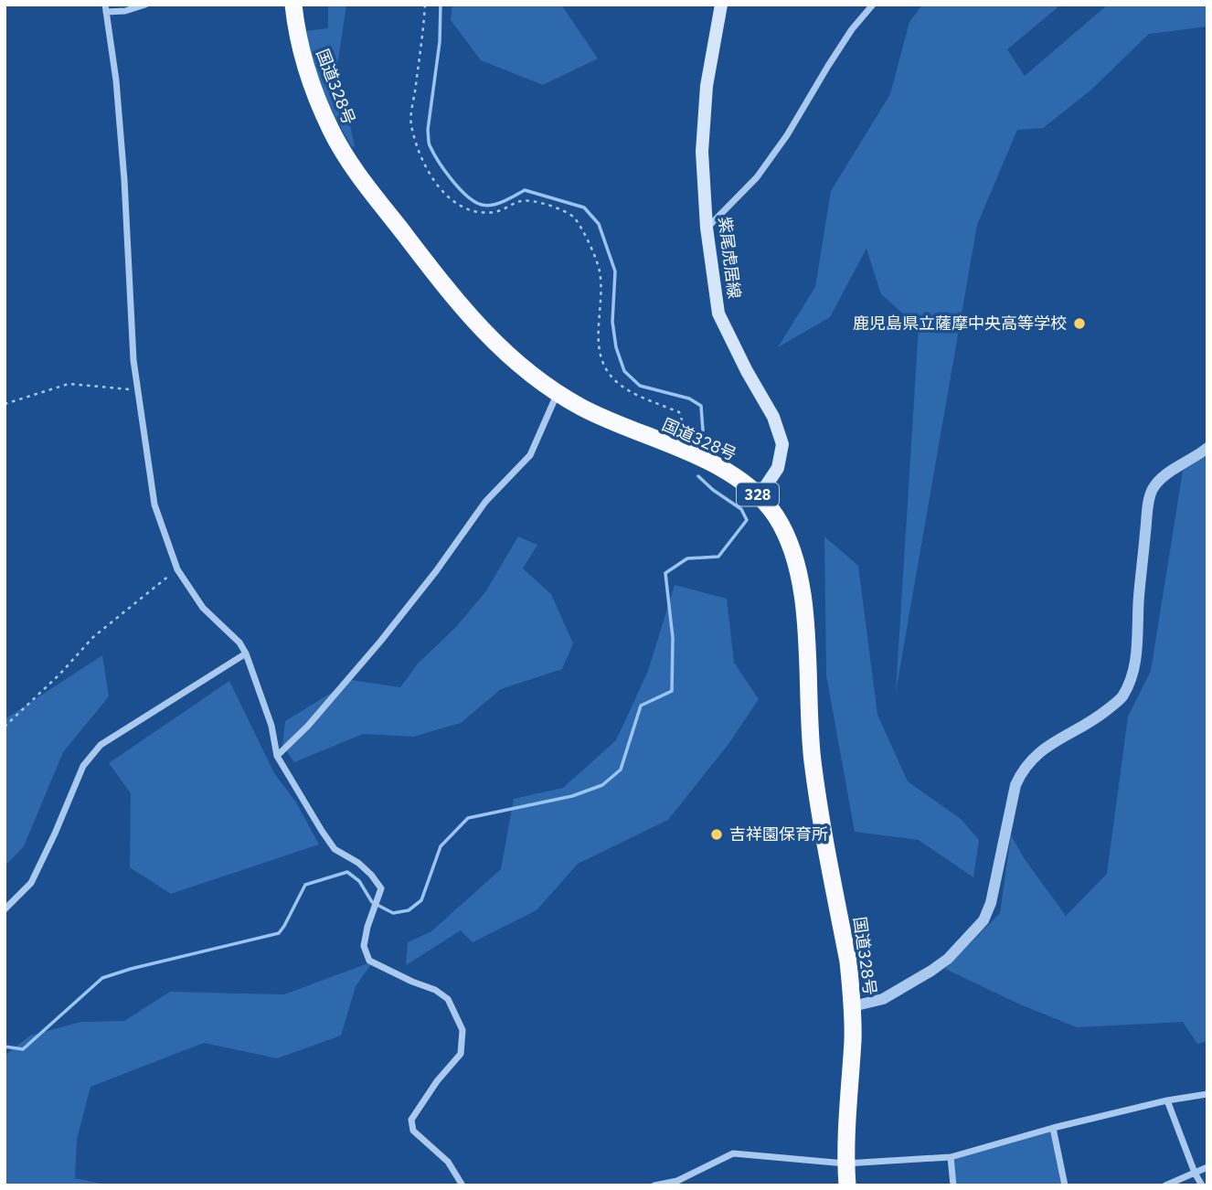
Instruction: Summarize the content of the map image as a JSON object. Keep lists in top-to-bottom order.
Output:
{
  "streets": {
    "highway": ["国道328号", "328"],
    "main road": ["紫尾虎居線"]
  },
  "crossings": [
    ["国道328号", "紫尾虎居線"]
  ],
  "places": ["鹿児島県立薩摩中央高等学校", "吉祥園保育所"]
}
